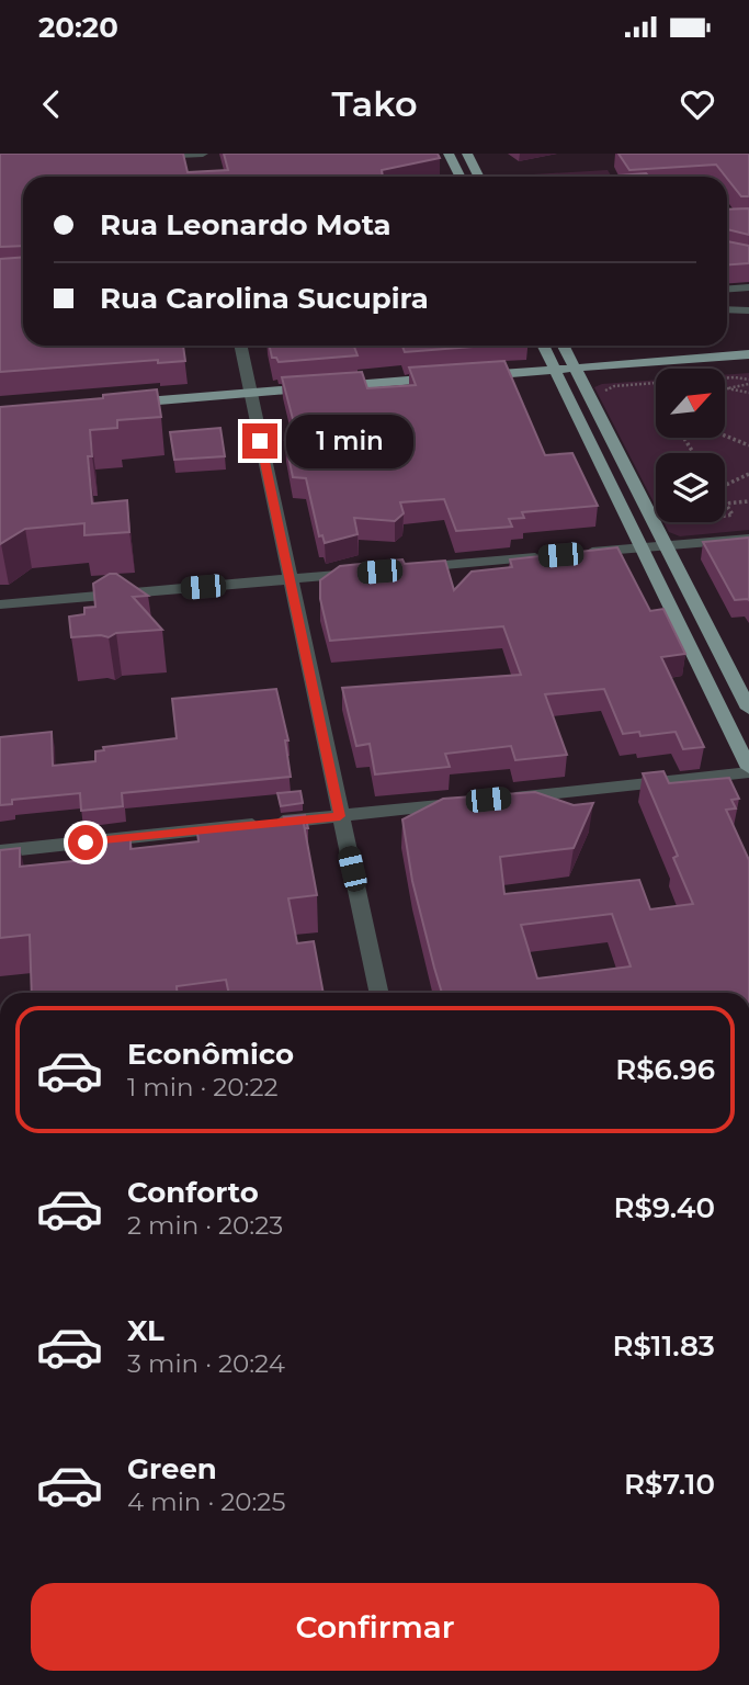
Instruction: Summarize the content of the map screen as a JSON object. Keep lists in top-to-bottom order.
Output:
{
  "north": "top right",
  "page": {
    "status": "20:20",
    "header": "Tako",
    "banner": ["Rua Leonardo Mota", "Rua Carolina Sucupira"],
    "bubble": "1 min",
    "list": [
      {
        "name": "Econômico",
        "note": "1 min · 20:22",
        "value": "R$6.96"
      },
      {
        "name": "Conforto",
        "note": "2 min · 20:23",
        "value": "R$9.40"
      },
      {
        "name": "XL",
        "note": "3 min · 20:24",
        "value": "R$11.83"
      },
      {
        "name": "Green",
        "note": "4 min · 20:25",
        "value": "R$7.10"
      }
    ],
    "buttons": "Confirmar"
  }
}
